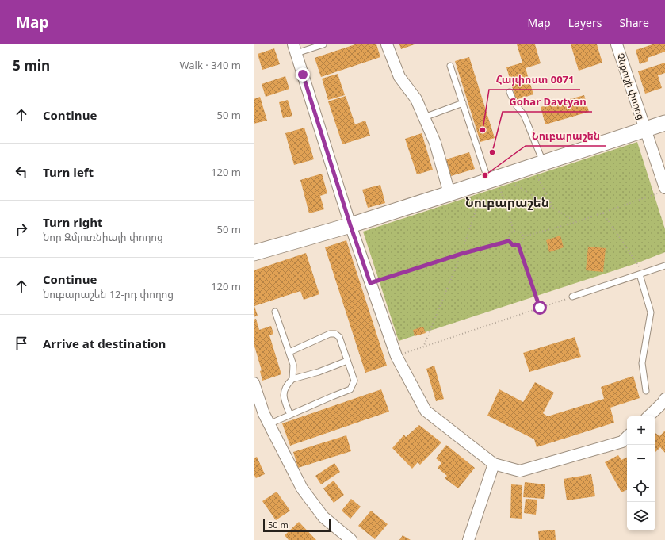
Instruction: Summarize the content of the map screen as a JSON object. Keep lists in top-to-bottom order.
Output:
{
  "streets": {
    "street": ["Չնքուշի փողոց"]
  },
  "districts": ["Նուբարաշեն"],
  "places": ["Հայփոստ 0071", "Gohar Davtyan", "Նուբարաշեն"],
  "scale_bar": "50 m",
  "page": {
    "header": "Map",
    "nav": ["Map", "Layers", "Share"],
    "heading": ["5 min", "Walk · 340 m"],
    "list": [
      ["Continue", "50 m"],
      ["Turn left", "120 m"],
      ["Turn right", "Նոր Զմյուռնիայի փողոց", "50 m"],
      ["Continue", "Նուբարաշեն 12-րդ փողոց", "120 m"],
      "Arrive at destination"
    ],
    "map_buttons": ["+", "−"],
    "scale": "50 m"
  }
}
